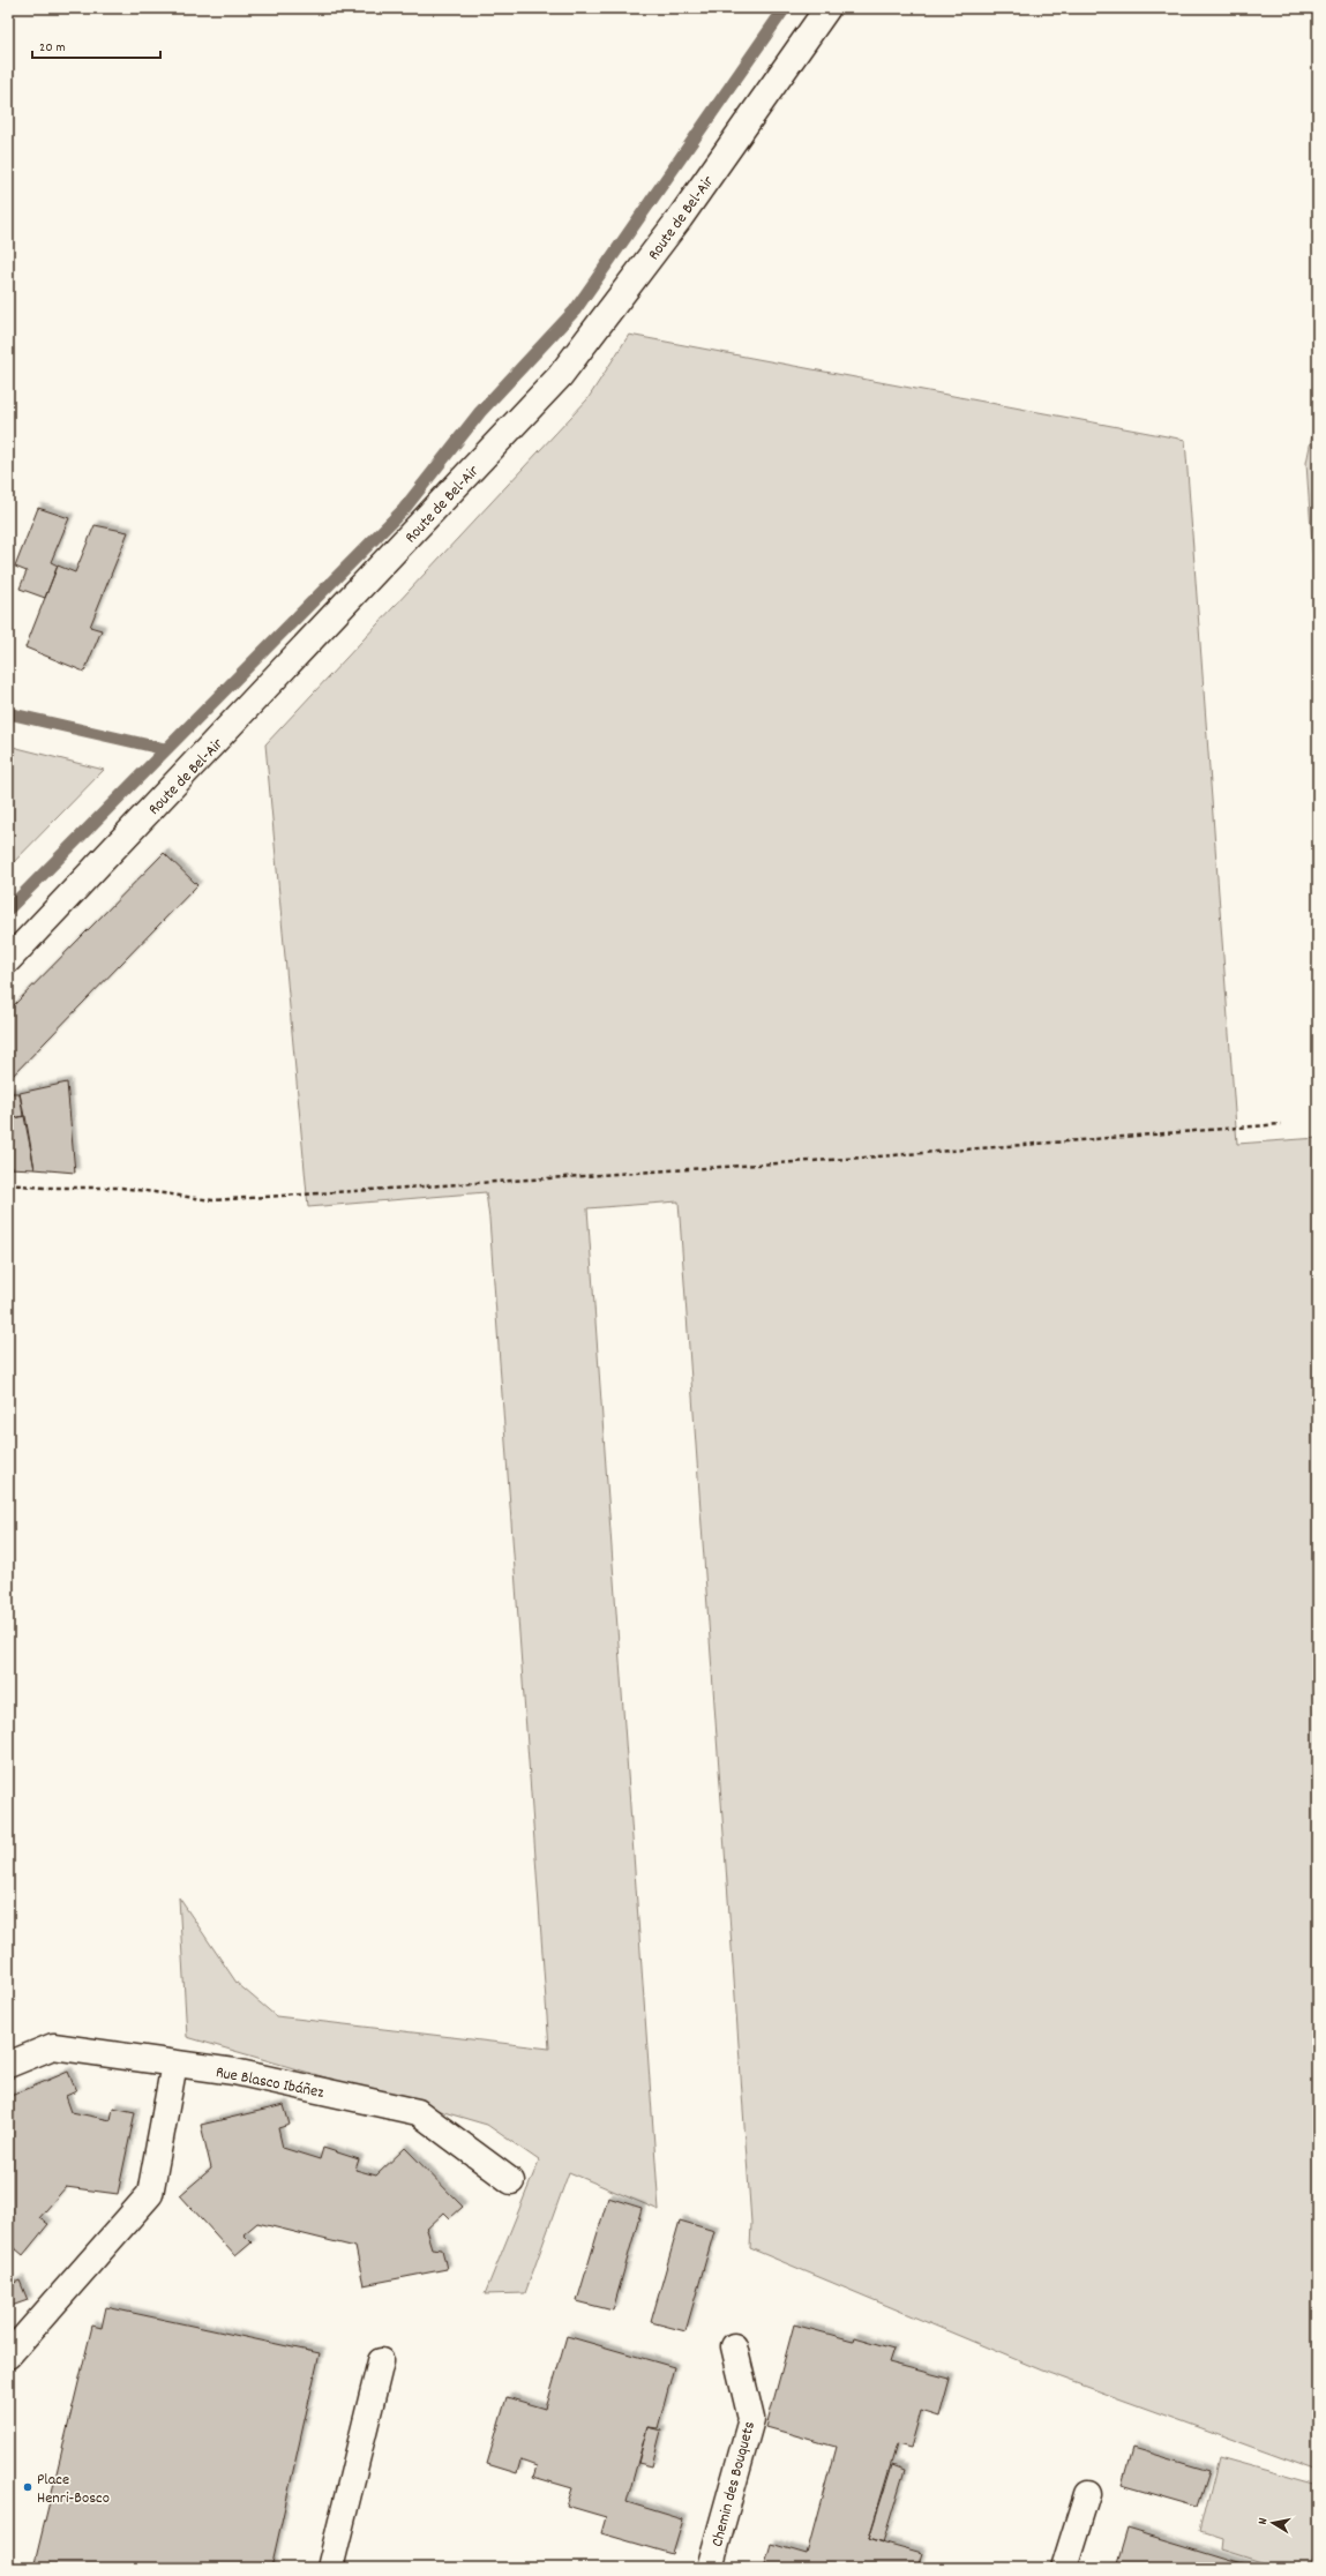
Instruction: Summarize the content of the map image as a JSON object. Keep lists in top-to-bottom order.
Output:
{
  "streets": {
    "street": ["Route de Bel-Air", "Rue Blasco Ibáñez", "Chemin des Bouquets"]
  },
  "places": ["Place Henri-Bosco"],
  "scale_bar": "20 m",
  "north": "left"
}
